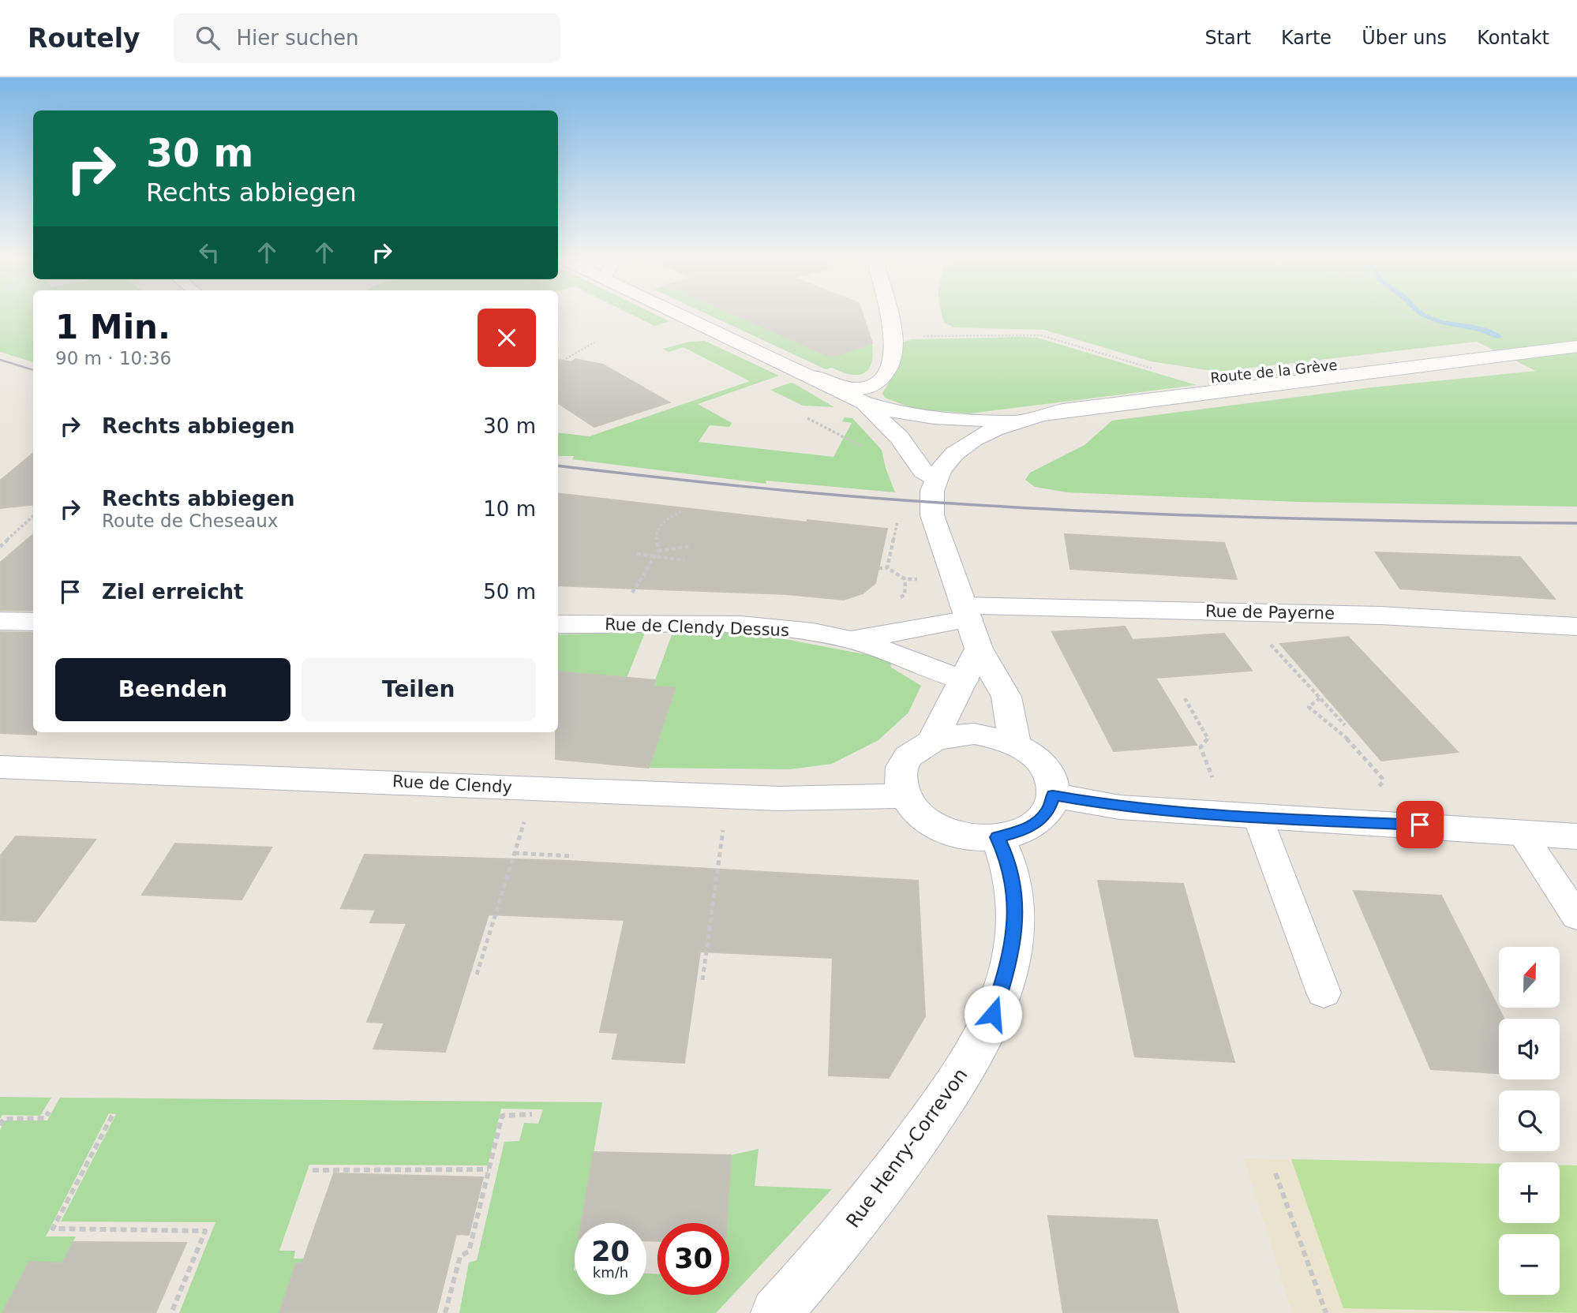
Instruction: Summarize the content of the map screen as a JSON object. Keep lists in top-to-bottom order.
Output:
{
  "streets": {
    "street": [
      "Route de la Grève",
      "Rue de Payerne",
      "Rue de Clendy Dessus",
      "Rue de Clendy",
      "Rue Henry-Correvon"
    ]
  },
  "crossings": [
    ["Rue de Payerne", "Rue de Clendy Dessus"],
    ["Rue de Clendy", "Rue Henry-Correvon"]
  ],
  "north": "top",
  "page": {
    "header": "Routely",
    "search": "Hier suchen",
    "nav": [
      "Start",
      "Karte",
      "Über uns",
      "Kontakt"
    ],
    "turn": ["30 m", "Rechts abbiegen"],
    "heading": ["1 Min.", "90 m · 10:36"],
    "list": [
      {
        "name": "Rechts abbiegen",
        "value": "30 m"
      },
      {
        "name": "Rechts abbiegen",
        "note": "Route de Cheseaux",
        "value": "10 m"
      },
      {
        "name": "Ziel erreicht",
        "value": "50 m"
      }
    ],
    "buttons": ["Beenden", "Teilen"],
    "map_buttons": ["+", "−"],
    "speed": "20 km/h",
    "limit": "30"
  }
}
